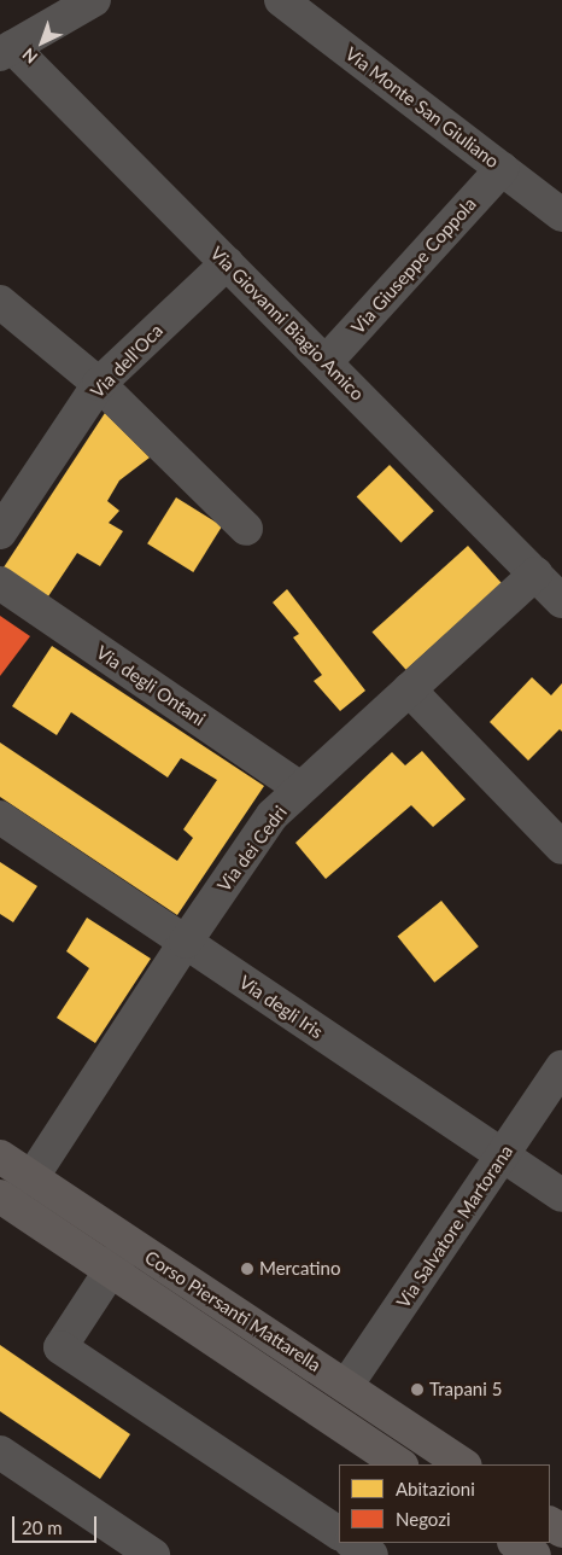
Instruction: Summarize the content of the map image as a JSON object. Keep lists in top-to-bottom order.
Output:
{
  "streets": {
    "main road": ["Corso Piersanti Mattarella"],
    "street": [
      "Via Monte San Giuliano",
      "Via Giuseppe Coppola",
      "Via Giovanni Biagio Amico",
      "Via dell'Oca",
      "Via degli Ontani",
      "Via dei Cedri",
      "Via degli Iris",
      "Via Salvatore Martorana"
    ]
  },
  "crossings": [
    ["Via Monte San Giuliano", "Via Giuseppe Coppola"],
    ["Via Giuseppe Coppola", "Via Giovanni Biagio Amico"],
    ["Via Giovanni Biagio Amico", "Via dell'Oca"],
    ["Via Giovanni Biagio Amico", "Via dei Cedri"],
    ["Via degli Ontani", "Via dei Cedri"],
    ["Via dei Cedri", "Via degli Iris"],
    ["Via dei Cedri", "Corso Piersanti Mattarella"],
    ["Via degli Iris", "Via Salvatore Martorana"],
    ["Via Salvatore Martorana", "Corso Piersanti Mattarella"]
  ],
  "places": ["Mercatino", "Trapani 5"],
  "legend": ["Abitazioni", "Negozi"],
  "scale_bar": "20 m",
  "north": "bottom left"
}
